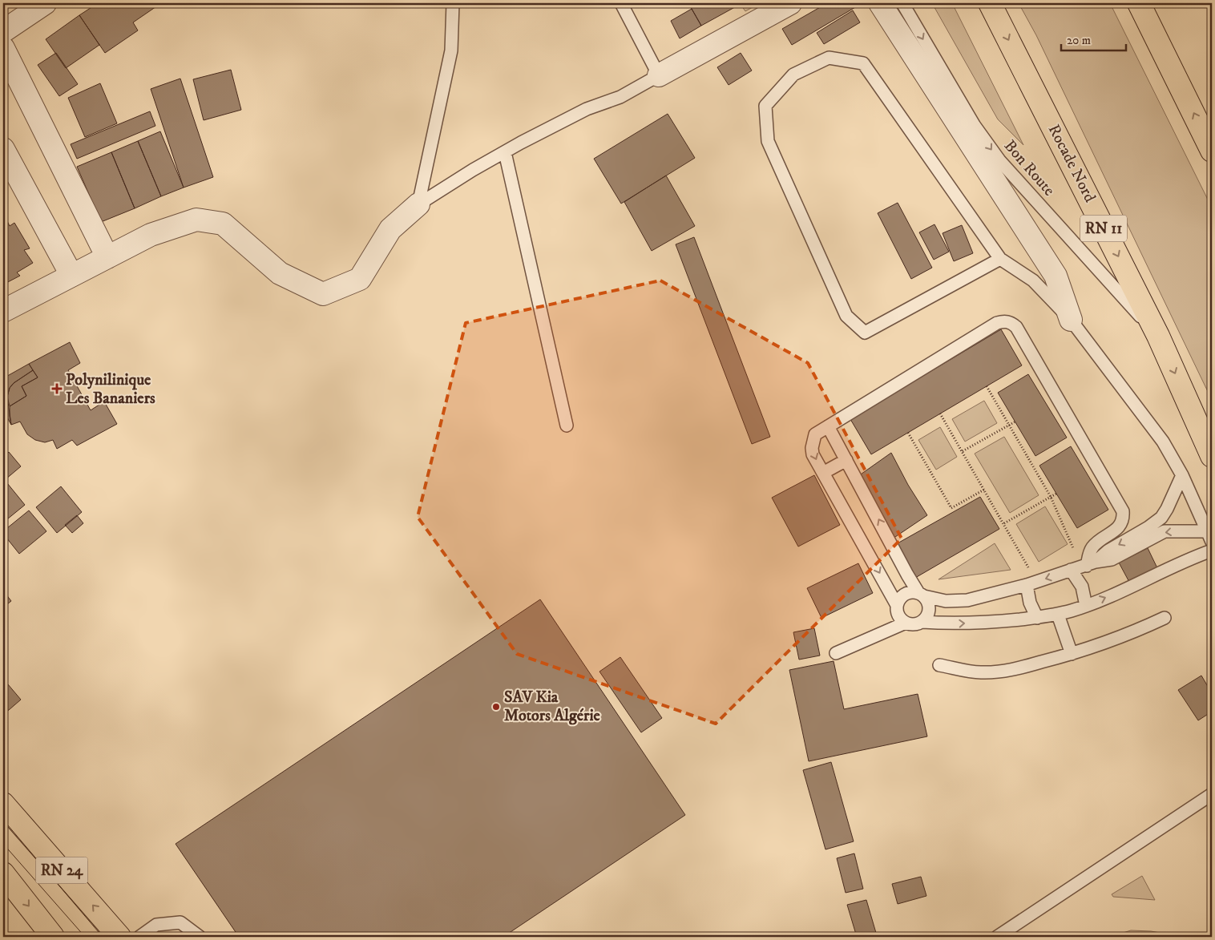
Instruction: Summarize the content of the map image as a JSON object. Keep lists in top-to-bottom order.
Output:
{
  "streets": {
    "main road": ["Rocade Nord", "RN 11", "RN 24"],
    "lane": ["Bon Route"]
  },
  "crossings": [
    ["Rocade Nord", "Bon Route"]
  ],
  "places": {
    "health": ["Polynilinique Les Bananiers"],
    "other": ["SAV Kia Motors Algérie"]
  },
  "scale_bar": "20 m"
}
